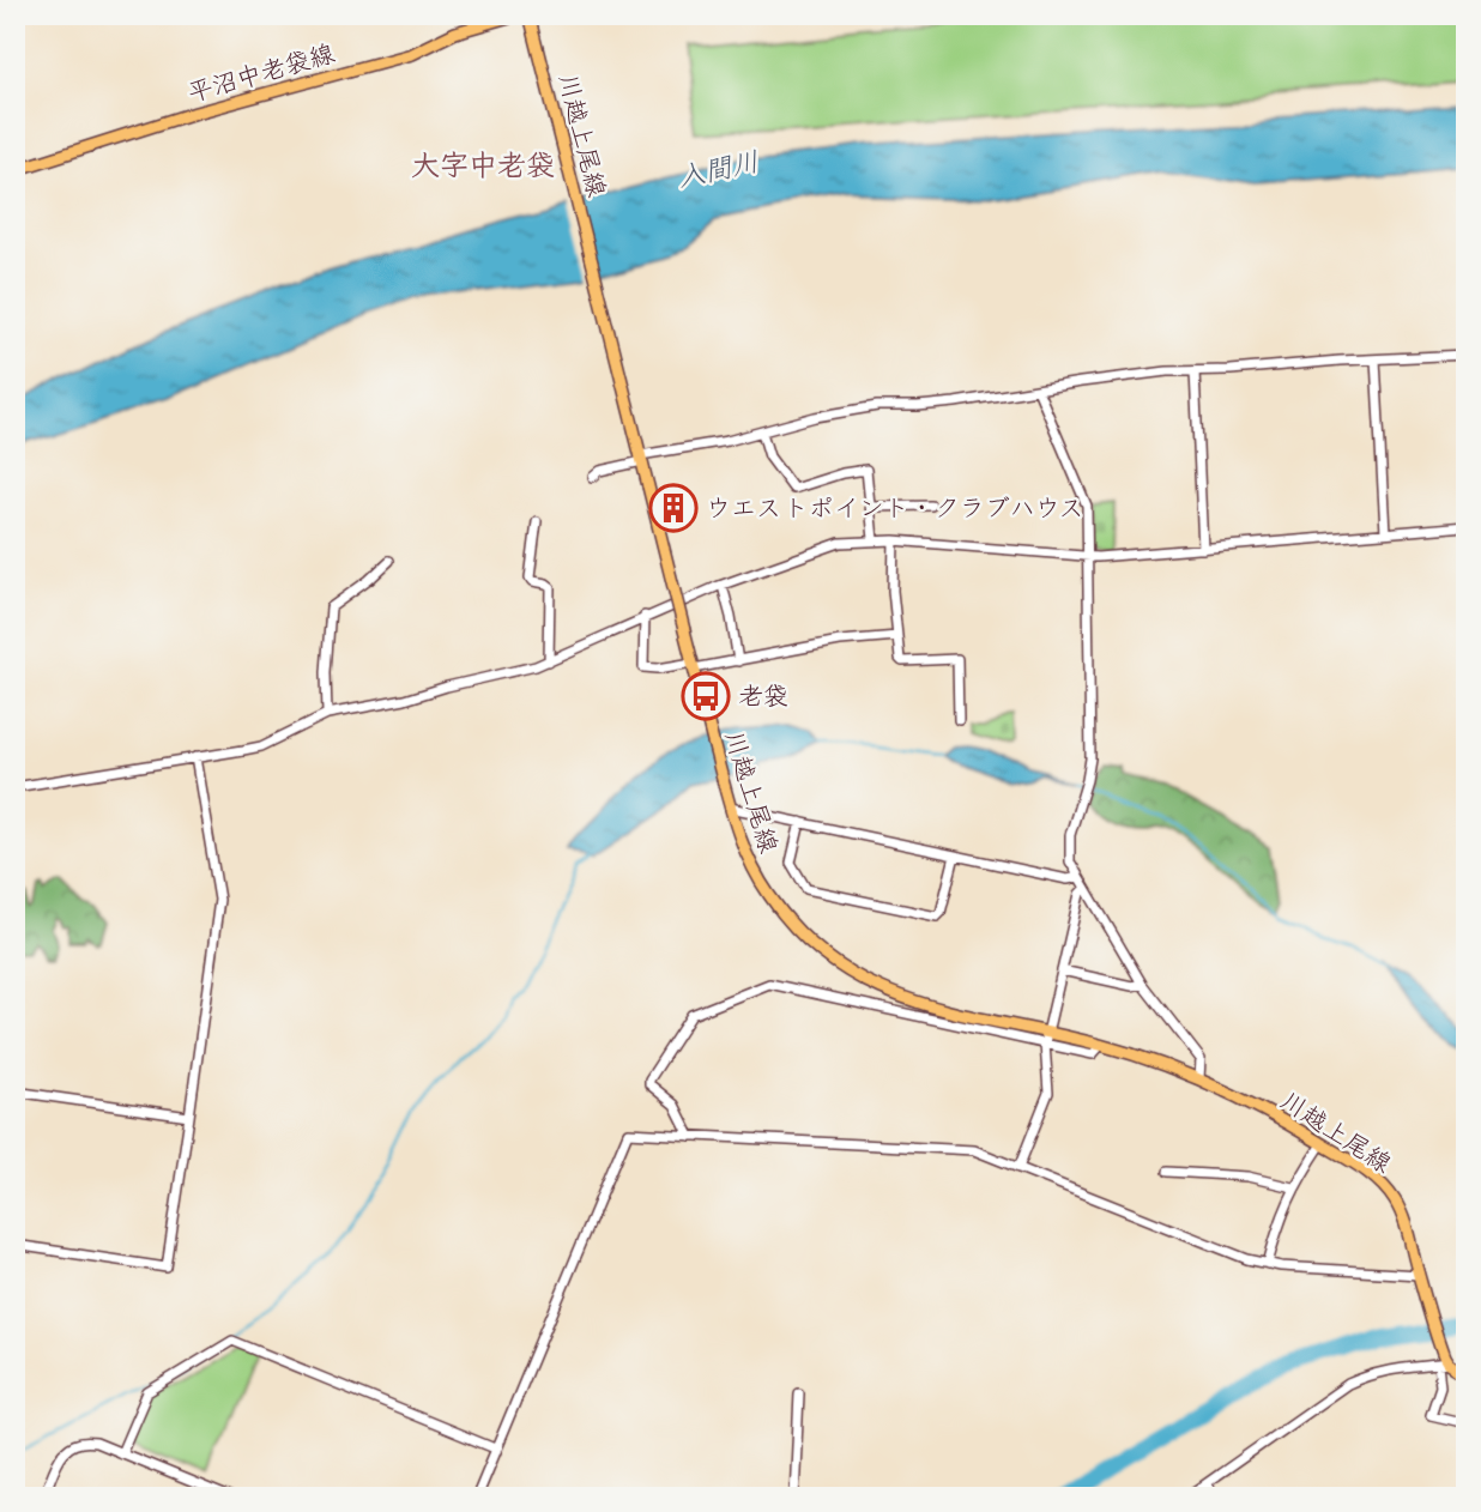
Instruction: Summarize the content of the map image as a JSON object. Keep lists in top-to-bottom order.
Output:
{
  "streets": {
    "main road": ["平沼中老袋線", "川越上尾線"]
  },
  "districts": ["大字中老袋"],
  "water": ["入間川"],
  "places": {
    "building": ["ウエストポイント・クラブハウス"],
    "bus stop": ["老袋"]
  }
}
